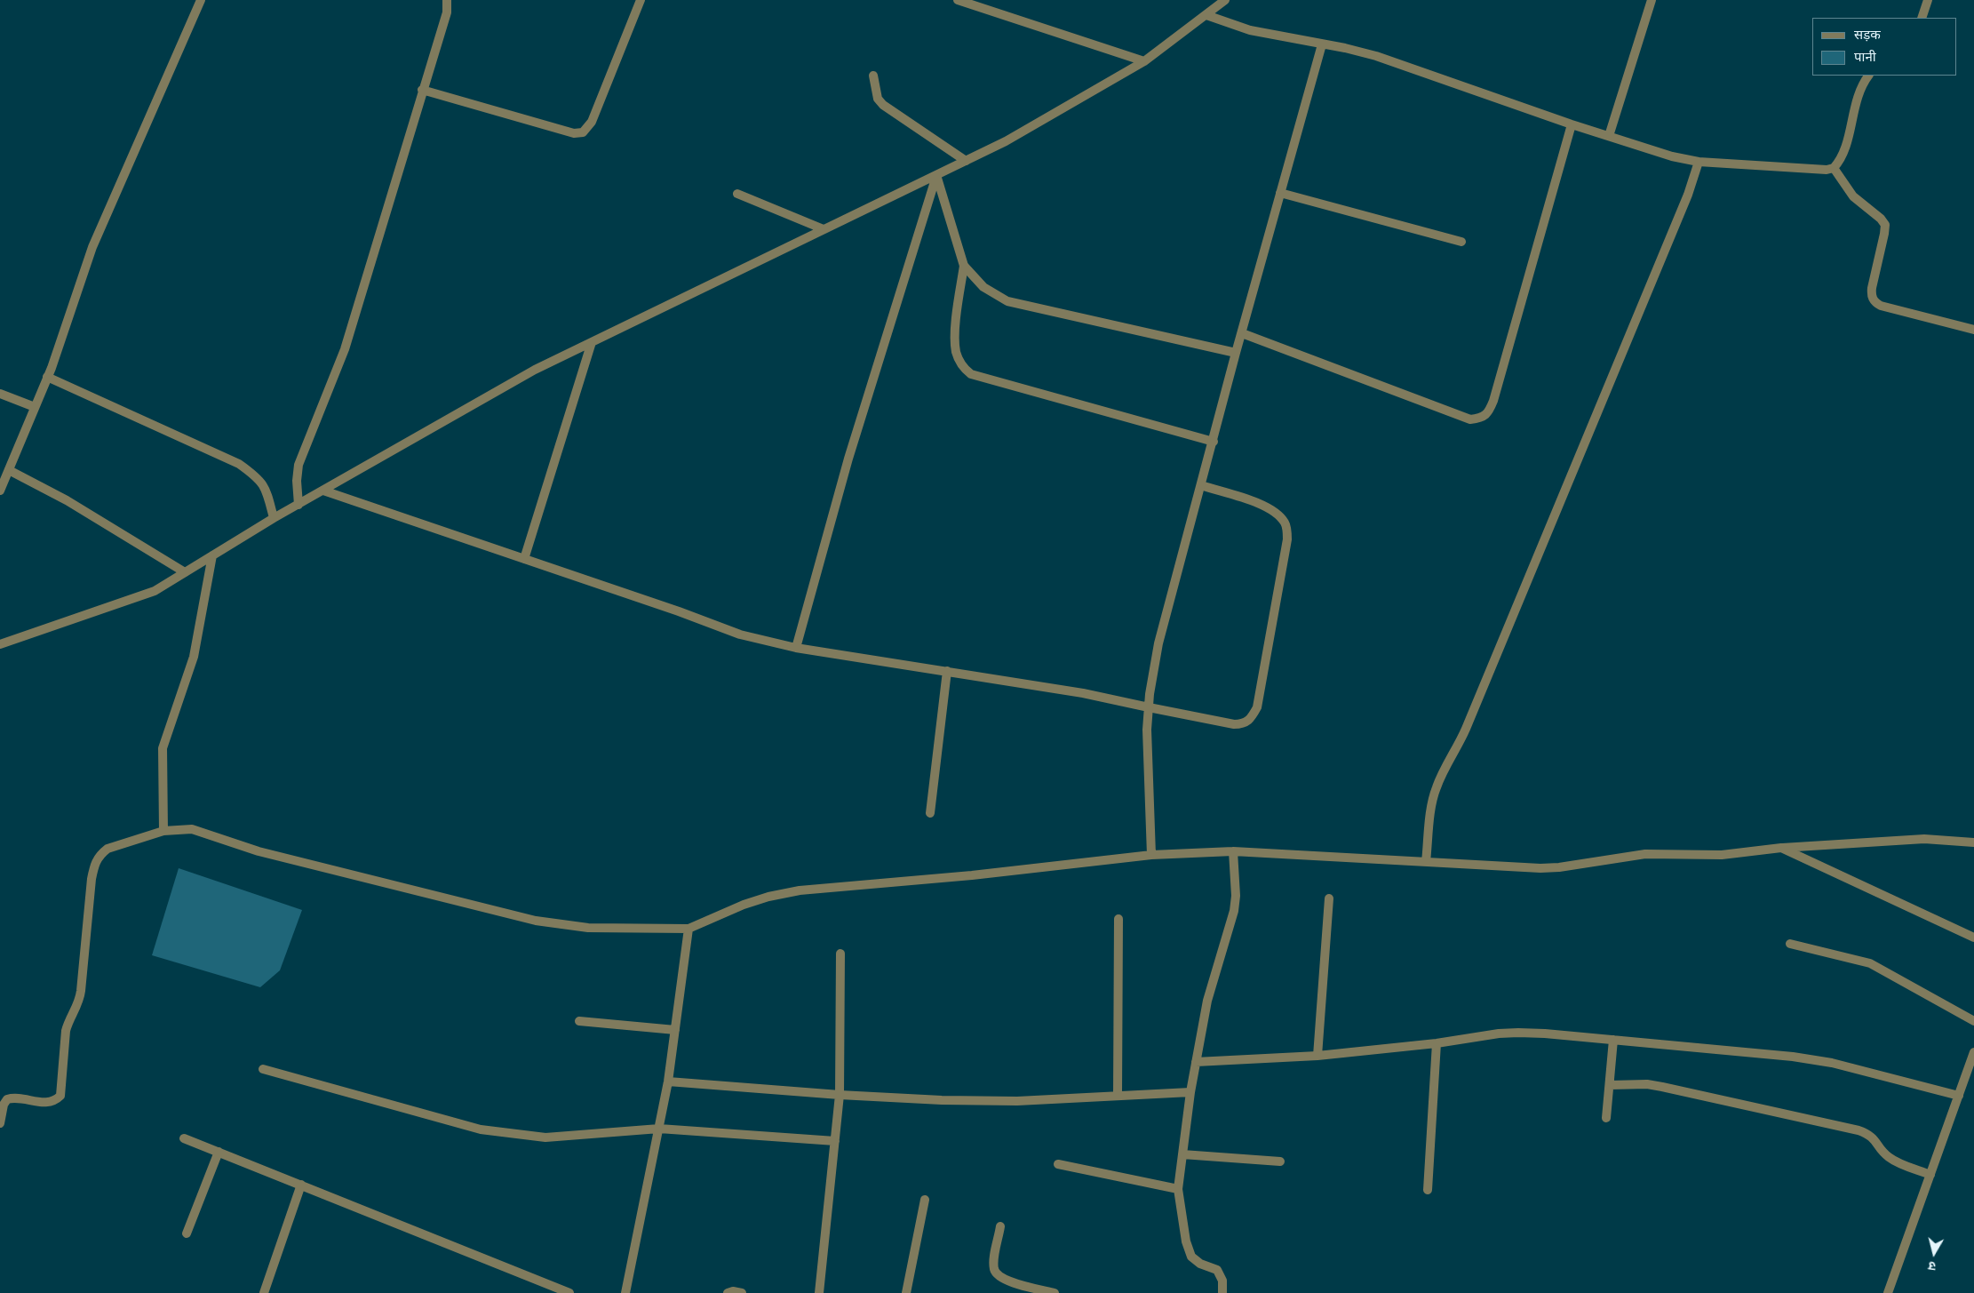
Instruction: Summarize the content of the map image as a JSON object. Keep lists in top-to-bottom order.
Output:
{
  "legend": ["सड़क", "पानी"],
  "north": "bottom"
}
